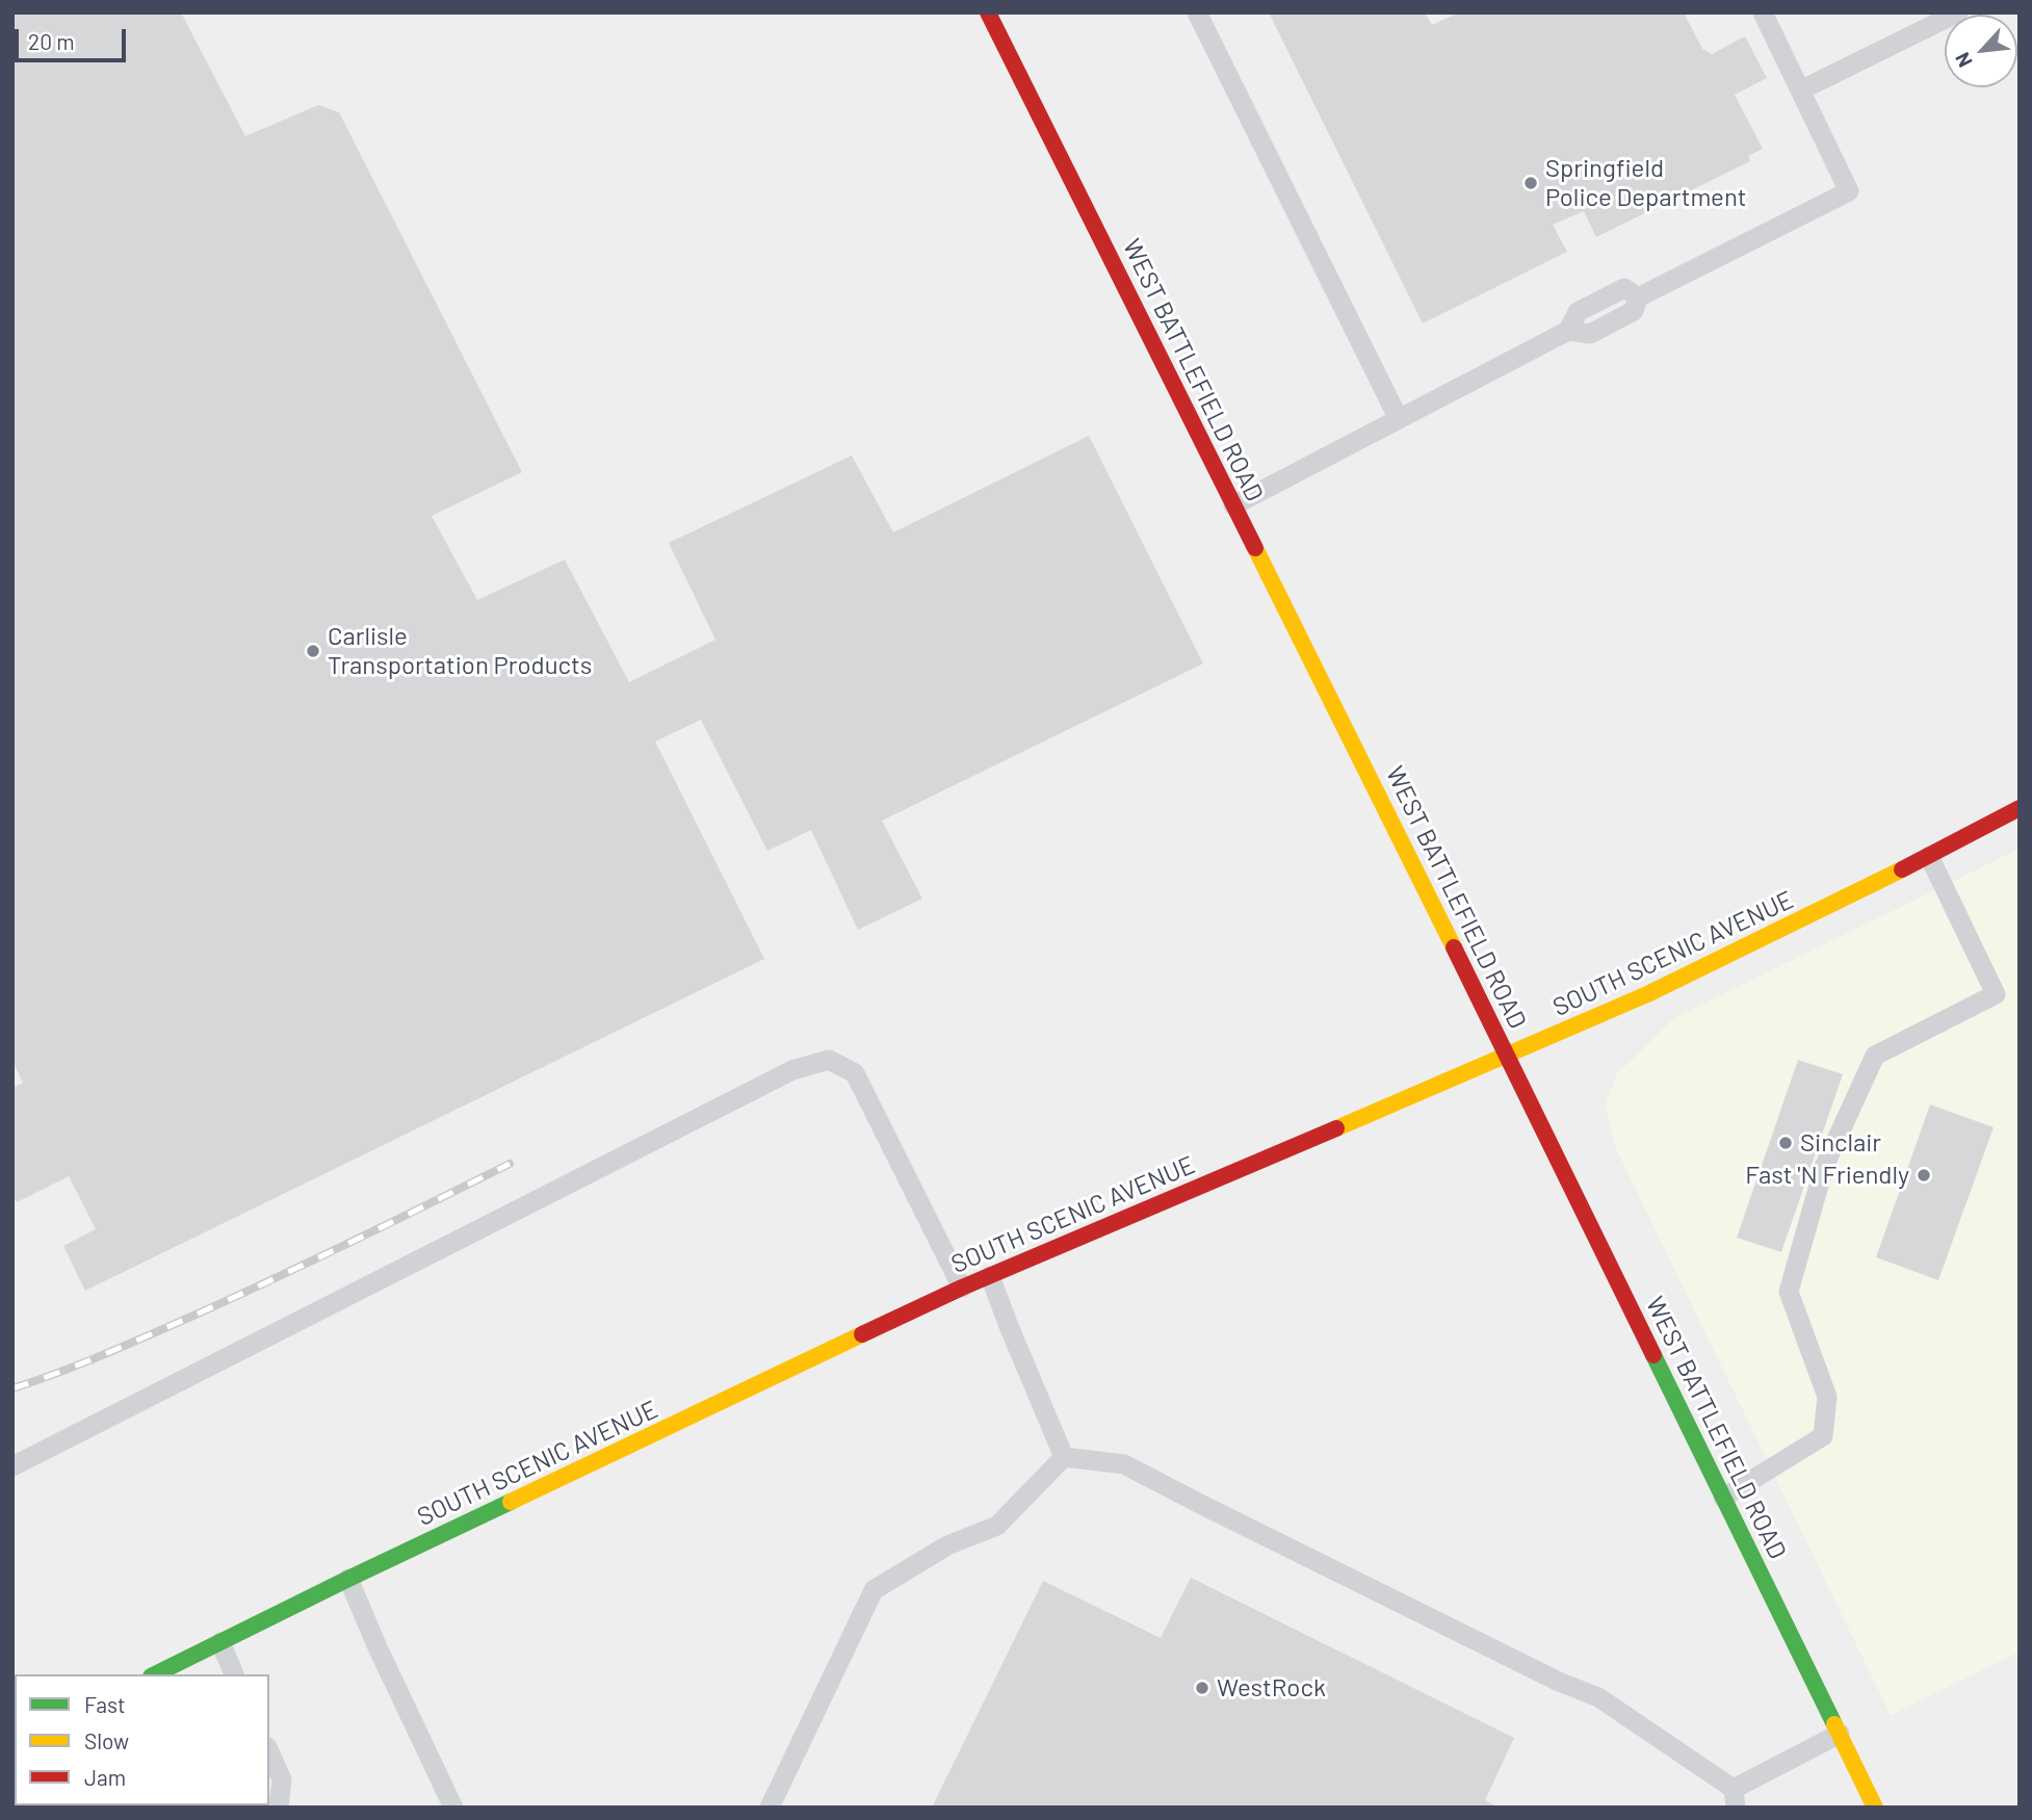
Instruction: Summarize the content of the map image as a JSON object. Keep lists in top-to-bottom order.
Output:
{
  "streets": {
    "main road": ["WEST BATTLEFIELD ROAD", "SOUTH SCENIC AVENUE"]
  },
  "crossings": [
    ["WEST BATTLEFIELD ROAD", "SOUTH SCENIC AVENUE"]
  ],
  "places": [
    "Springfield Police Department",
    "Carlisle Transportation Products",
    "Sinclair",
    "Fast 'N Friendly",
    "WestRock"
  ],
  "legend": ["Fast", "Slow", "Jam"],
  "scale_bar": "20 m",
  "north": "bottom left"
}
